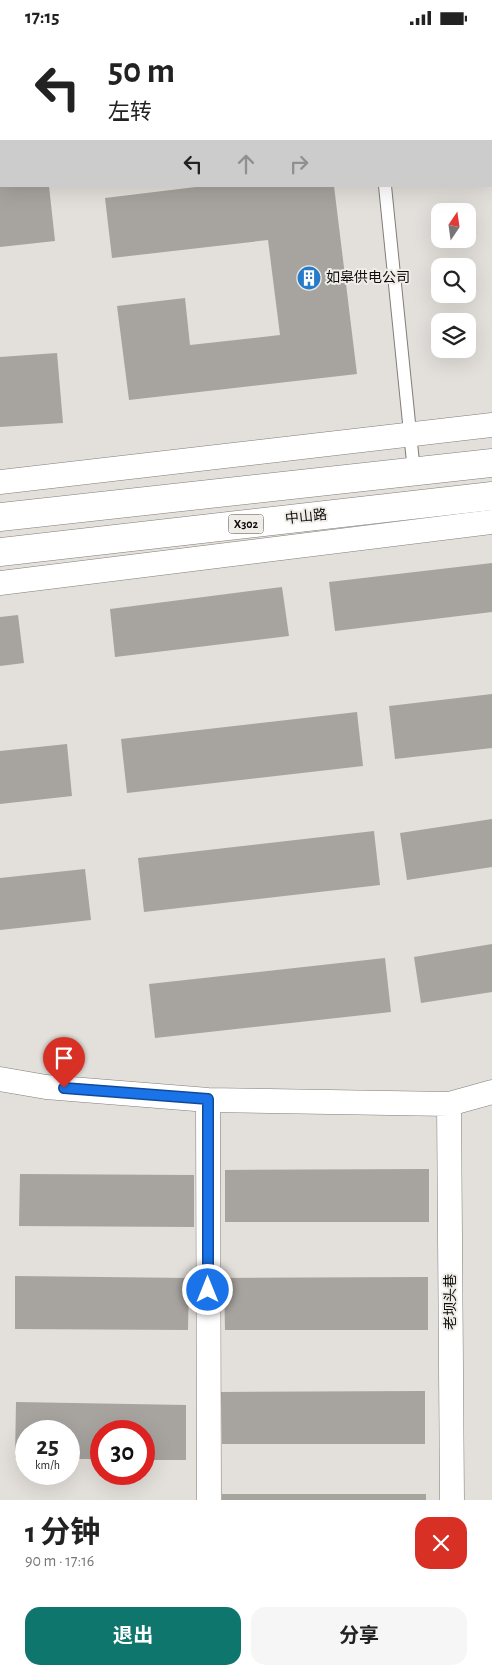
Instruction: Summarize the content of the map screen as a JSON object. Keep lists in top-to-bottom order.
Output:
{
  "streets": {
    "main road": ["中山路", "X302"],
    "street": ["老坝头巷"]
  },
  "places": {
    "building": ["如皋供电公司"]
  },
  "north": "top",
  "page": {
    "status": "17:15",
    "turn": ["50 m", "左转"],
    "speed": "25 km/h",
    "limit": "30",
    "heading": ["1 分钟", "90 m · 17:16"],
    "buttons": ["退出", "分享"]
  }
}
